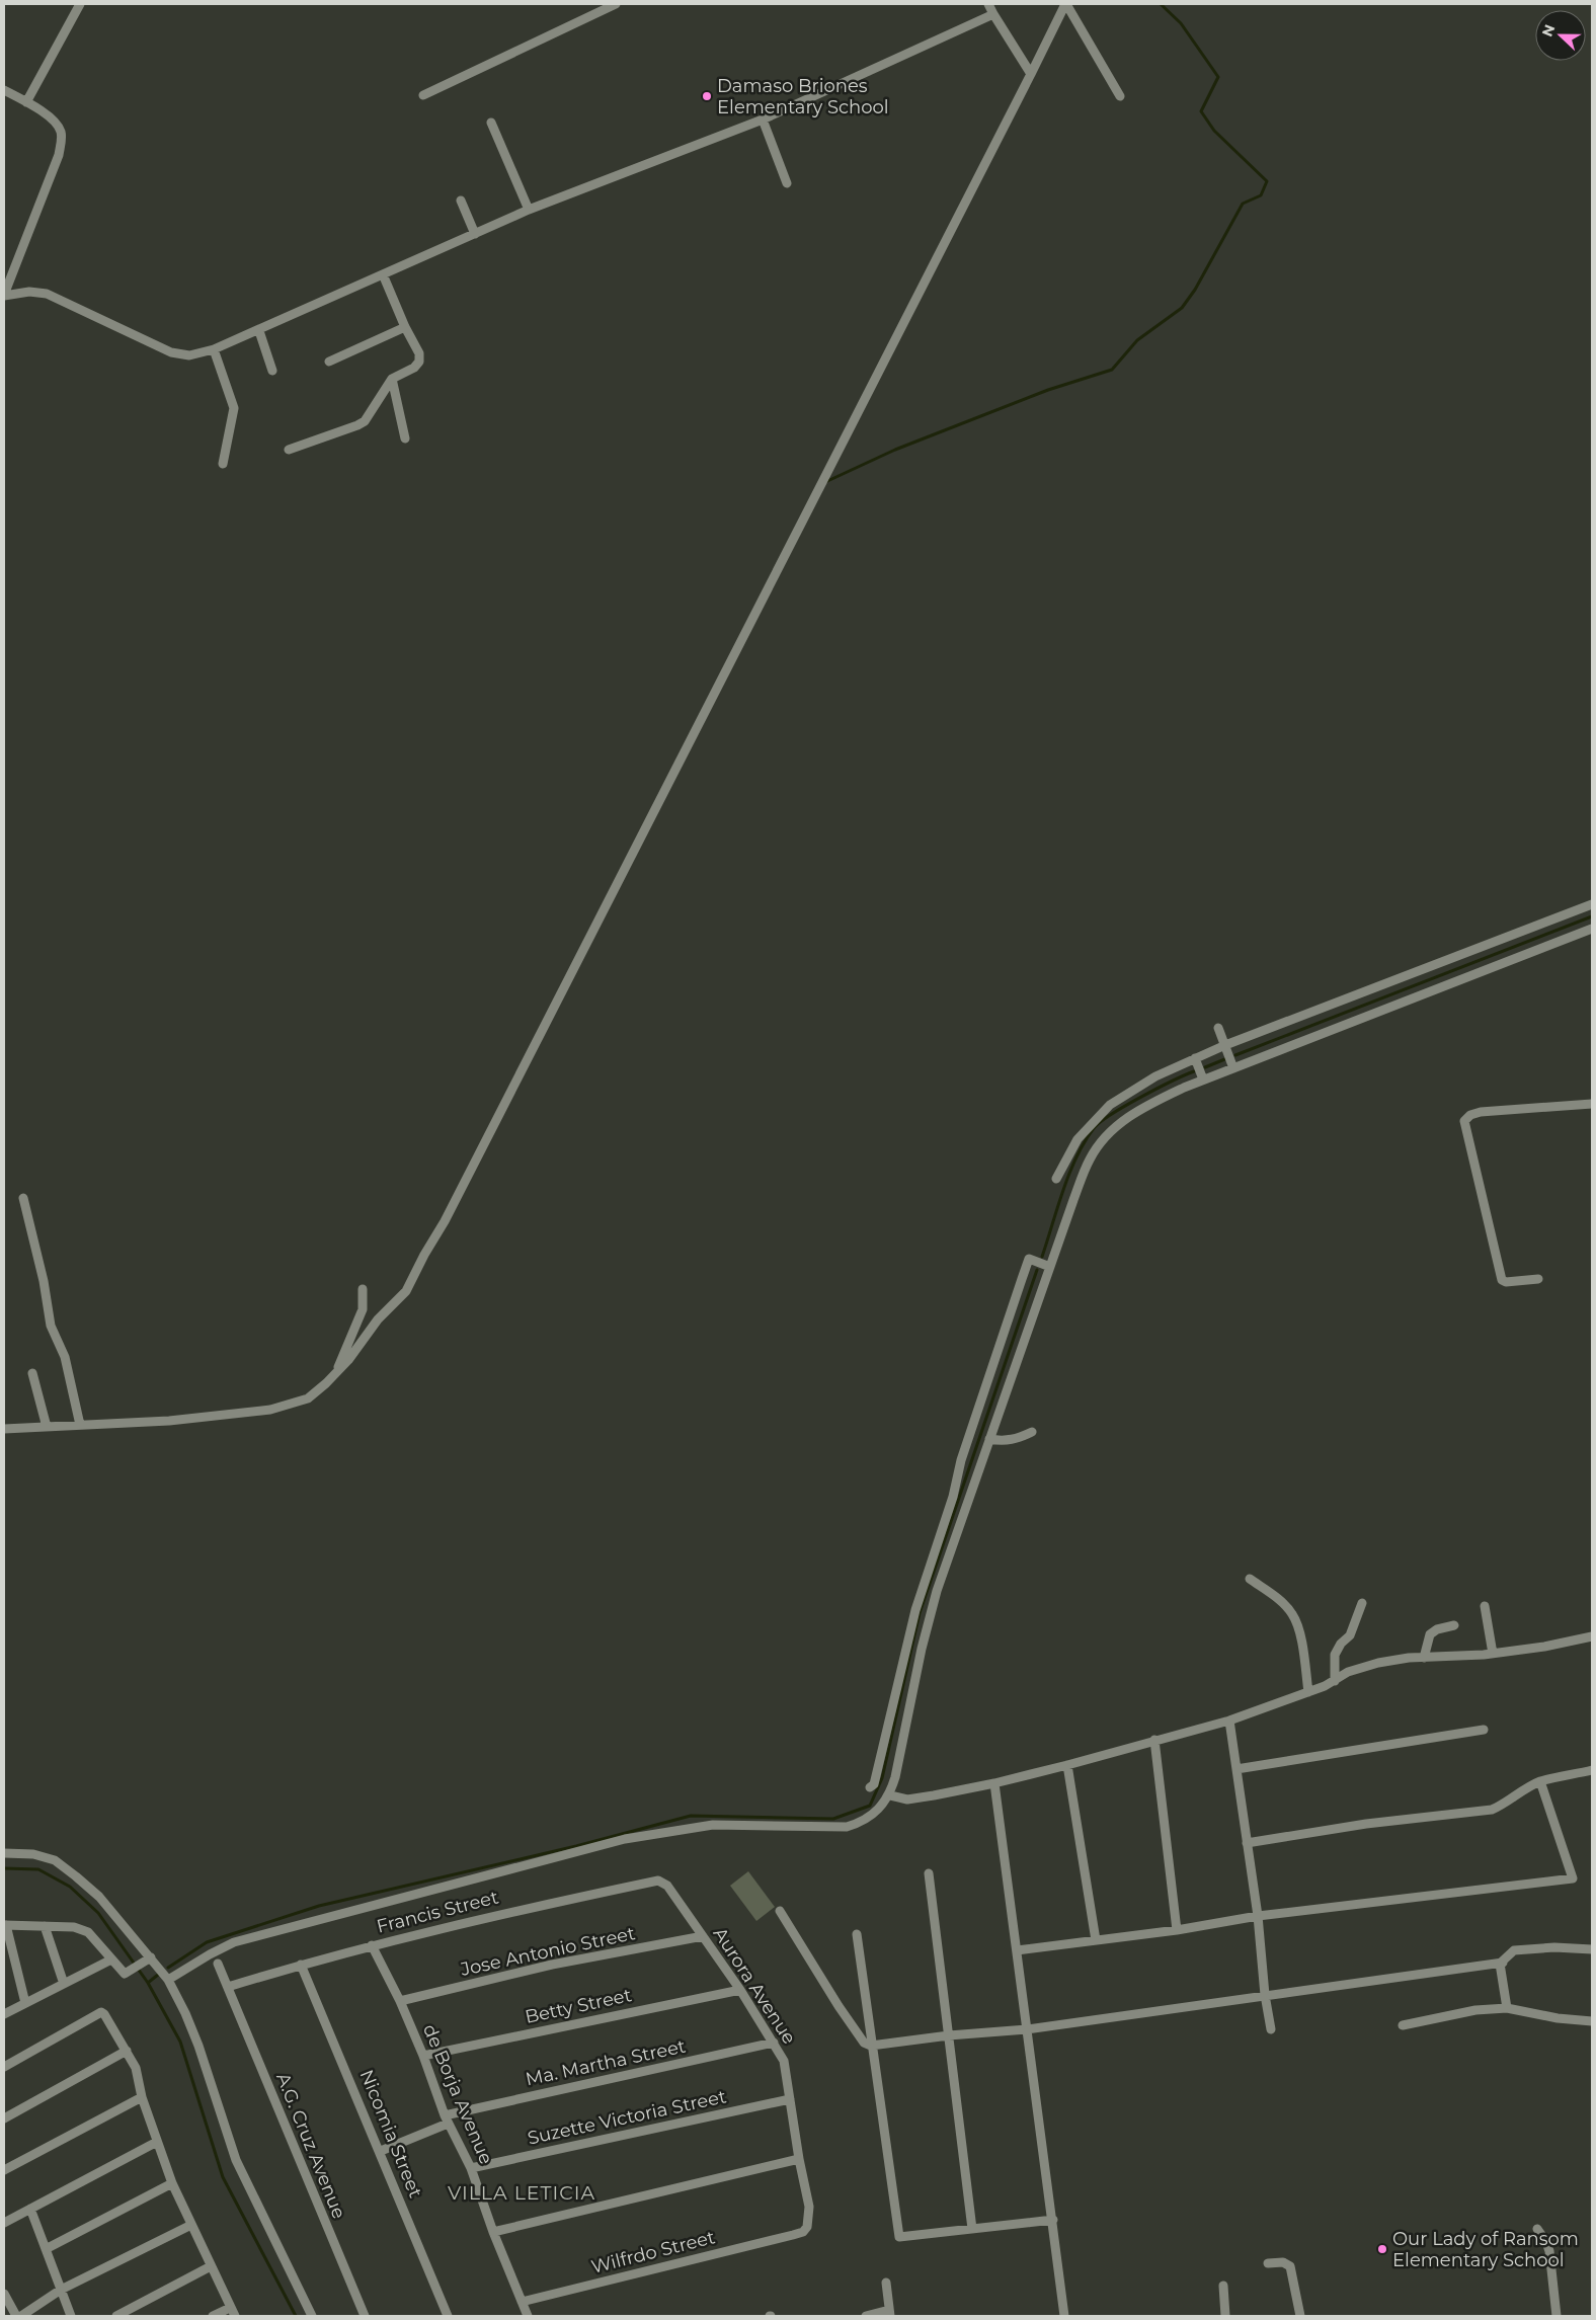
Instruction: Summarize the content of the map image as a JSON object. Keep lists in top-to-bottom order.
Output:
{
  "streets": {
    "street": [
      "Francis Street",
      "Jose Antonio Street",
      "Aurora Avenue",
      "Betty Street",
      "Ma. Martha Street",
      "de Borja Avenue",
      "Suzette Victoria Street",
      "Nicomia Street",
      "A.G. Cruz Avenue",
      "Wilfrdo Street"
    ]
  },
  "crossings": [
    ["Francis Street", "Aurora Avenue"],
    ["Francis Street", "de Borja Avenue"],
    ["Francis Street", "Nicomia Street"],
    ["Francis Street", "A.G. Cruz Avenue"],
    ["Jose Antonio Street", "Aurora Avenue"],
    ["Jose Antonio Street", "de Borja Avenue"],
    ["Aurora Avenue", "Betty Street"],
    ["Aurora Avenue", "Ma. Martha Street"],
    ["Aurora Avenue", "Suzette Victoria Street"],
    ["Aurora Avenue", "Wilfrdo Street"],
    ["Betty Street", "de Borja Avenue"],
    ["Ma. Martha Street", "de Borja Avenue"],
    ["Ma. Martha Street", "Nicomia Street"],
    ["de Borja Avenue", "Suzette Victoria Street"],
    ["de Borja Avenue", "Wilfrdo Street"]
  ],
  "districts": ["VILLA LETICIA"],
  "places": ["Damaso Briones Elementary School", "Our Lady of Ransom Elementary School"],
  "north": "left"
}
